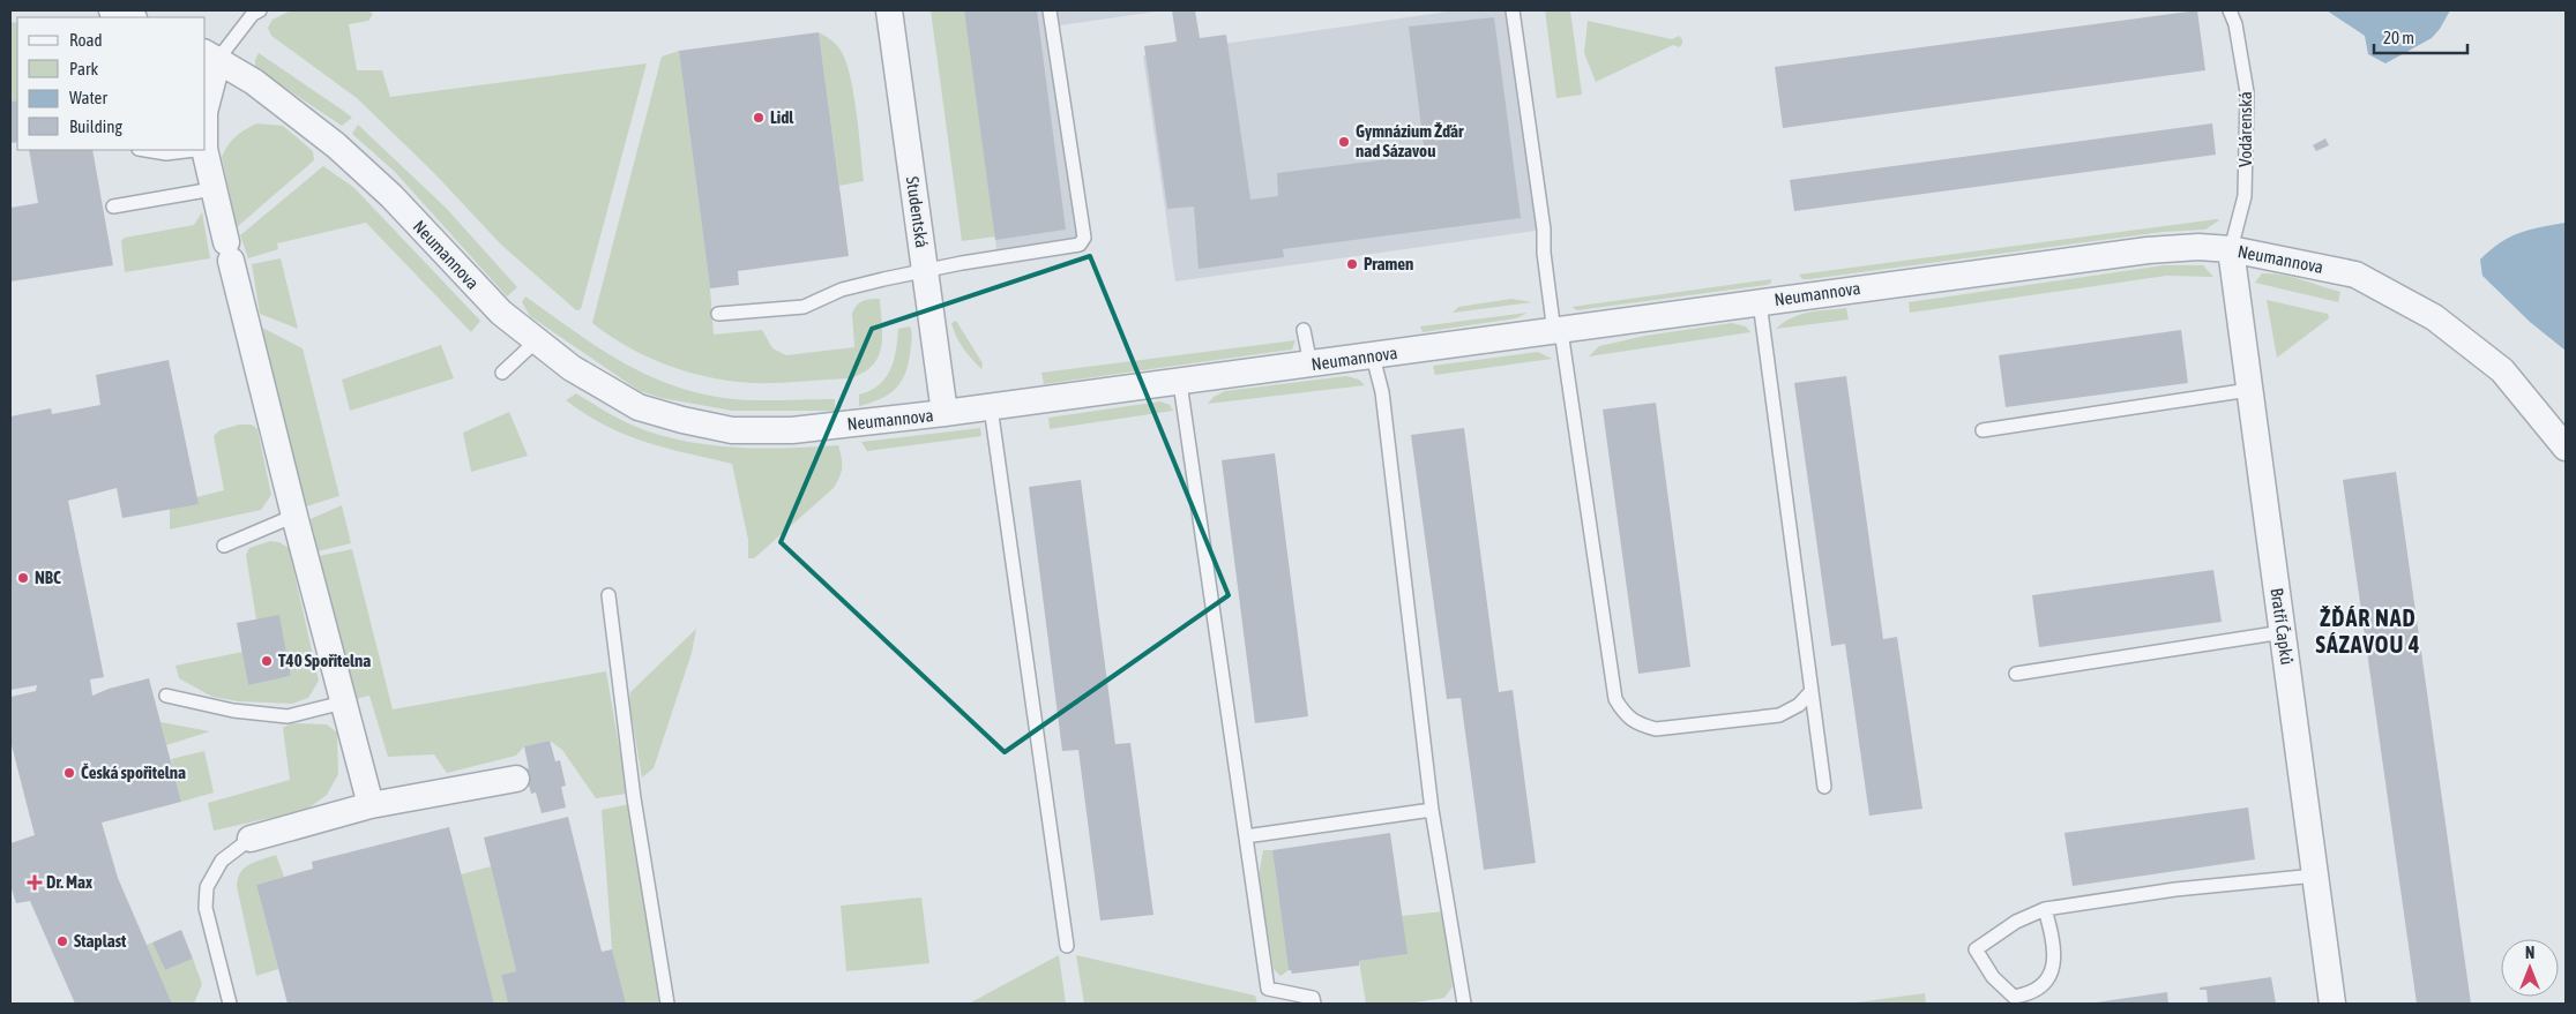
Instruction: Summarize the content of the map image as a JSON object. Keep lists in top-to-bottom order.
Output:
{
  "streets": {
    "street": ["Studentská", "Neumannova", "Bratří Čapků"],
    "lane": ["Vodárenská"]
  },
  "crossings": [
    ["Vodárenská", "Neumannova"],
    ["Vodárenská", "Bratří Čapků"],
    ["Studentská", "Neumannova"],
    ["Neumannova", "Bratří Čapků"]
  ],
  "districts": ["ŽĎÁR NAD SÁZAVOU 4"],
  "places": {
    "other": [
      "Lidl",
      "Gymnázium Žďár nad Sázavou",
      "Pramen",
      "NBC",
      "T40 Spořitelna",
      "Česká spořitelna",
      "Staplast"
    ],
    "health": ["Dr. Max"]
  },
  "legend": [
    "Road",
    "Park",
    "Water",
    "Building"
  ],
  "scale_bar": "20 m",
  "north": "top"
}
